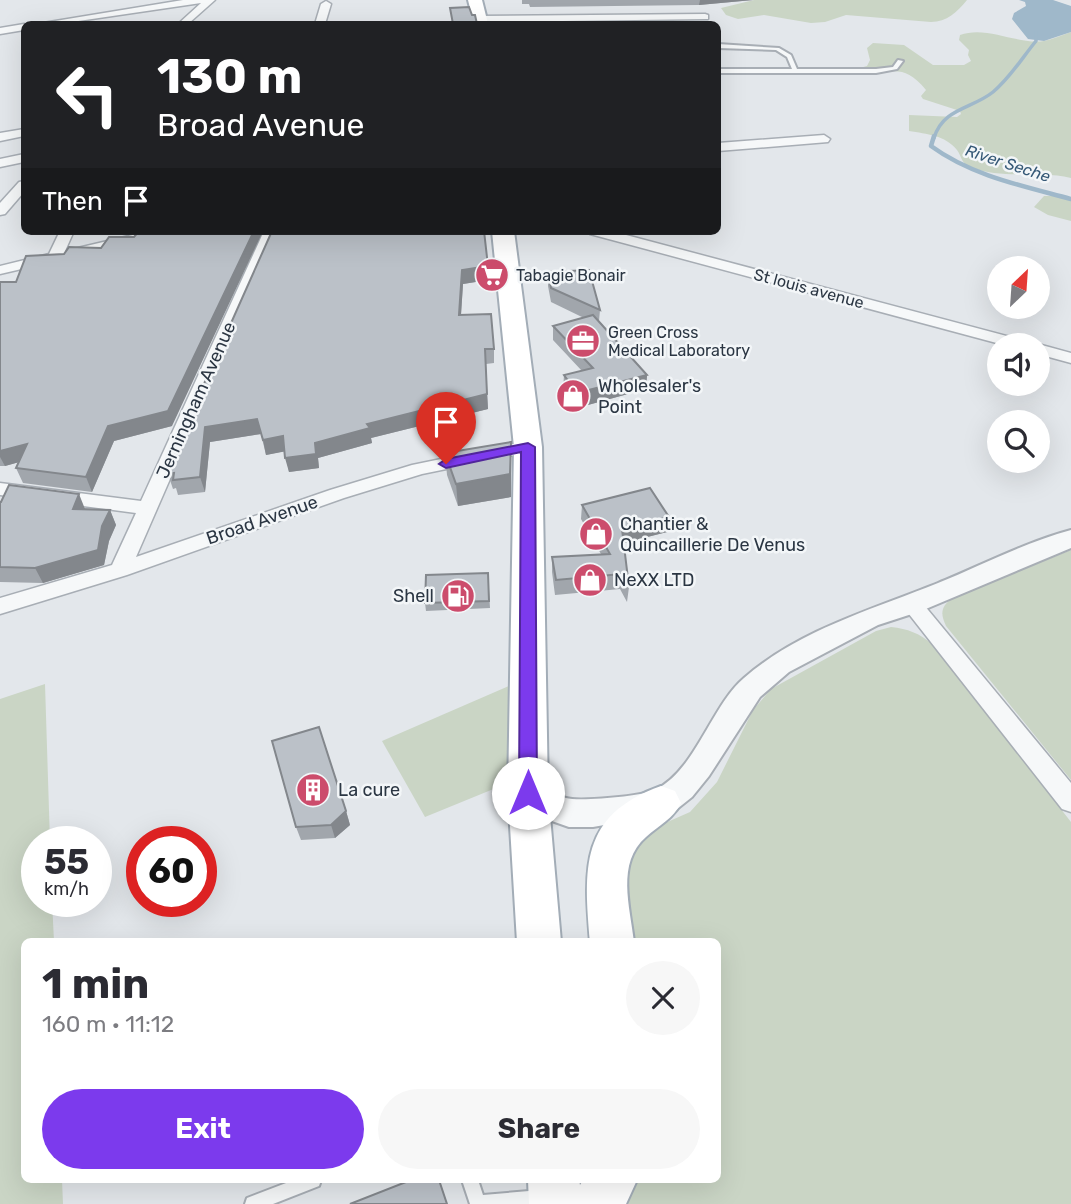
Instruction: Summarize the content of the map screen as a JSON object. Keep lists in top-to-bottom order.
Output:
{
  "streets": {
    "street": ["St louis avenue", "Jerningham Avenue", "Broad Avenue"]
  },
  "crossings": [
    ["Jerningham Avenue", "Broad Avenue"]
  ],
  "water": ["River Seche"],
  "places": {
    "supermarket": ["Tabagie Bonair"],
    "office": ["Green Cross Medical Laboratory"],
    "shop": ["Wholesaler's Point", "Chantier & Quincaillerie De Venus", "NeXX LTD"],
    "fuel station": ["Shell"],
    "building": ["La cure"]
  },
  "north": "top right",
  "page": {
    "turn": ["130 m", "Broad Avenue"],
    "then": "Then",
    "speed": "55 km/h",
    "limit": "60",
    "heading": ["1 min", "160 m · 11:12"],
    "buttons": ["Exit", "Share"]
  }
}
